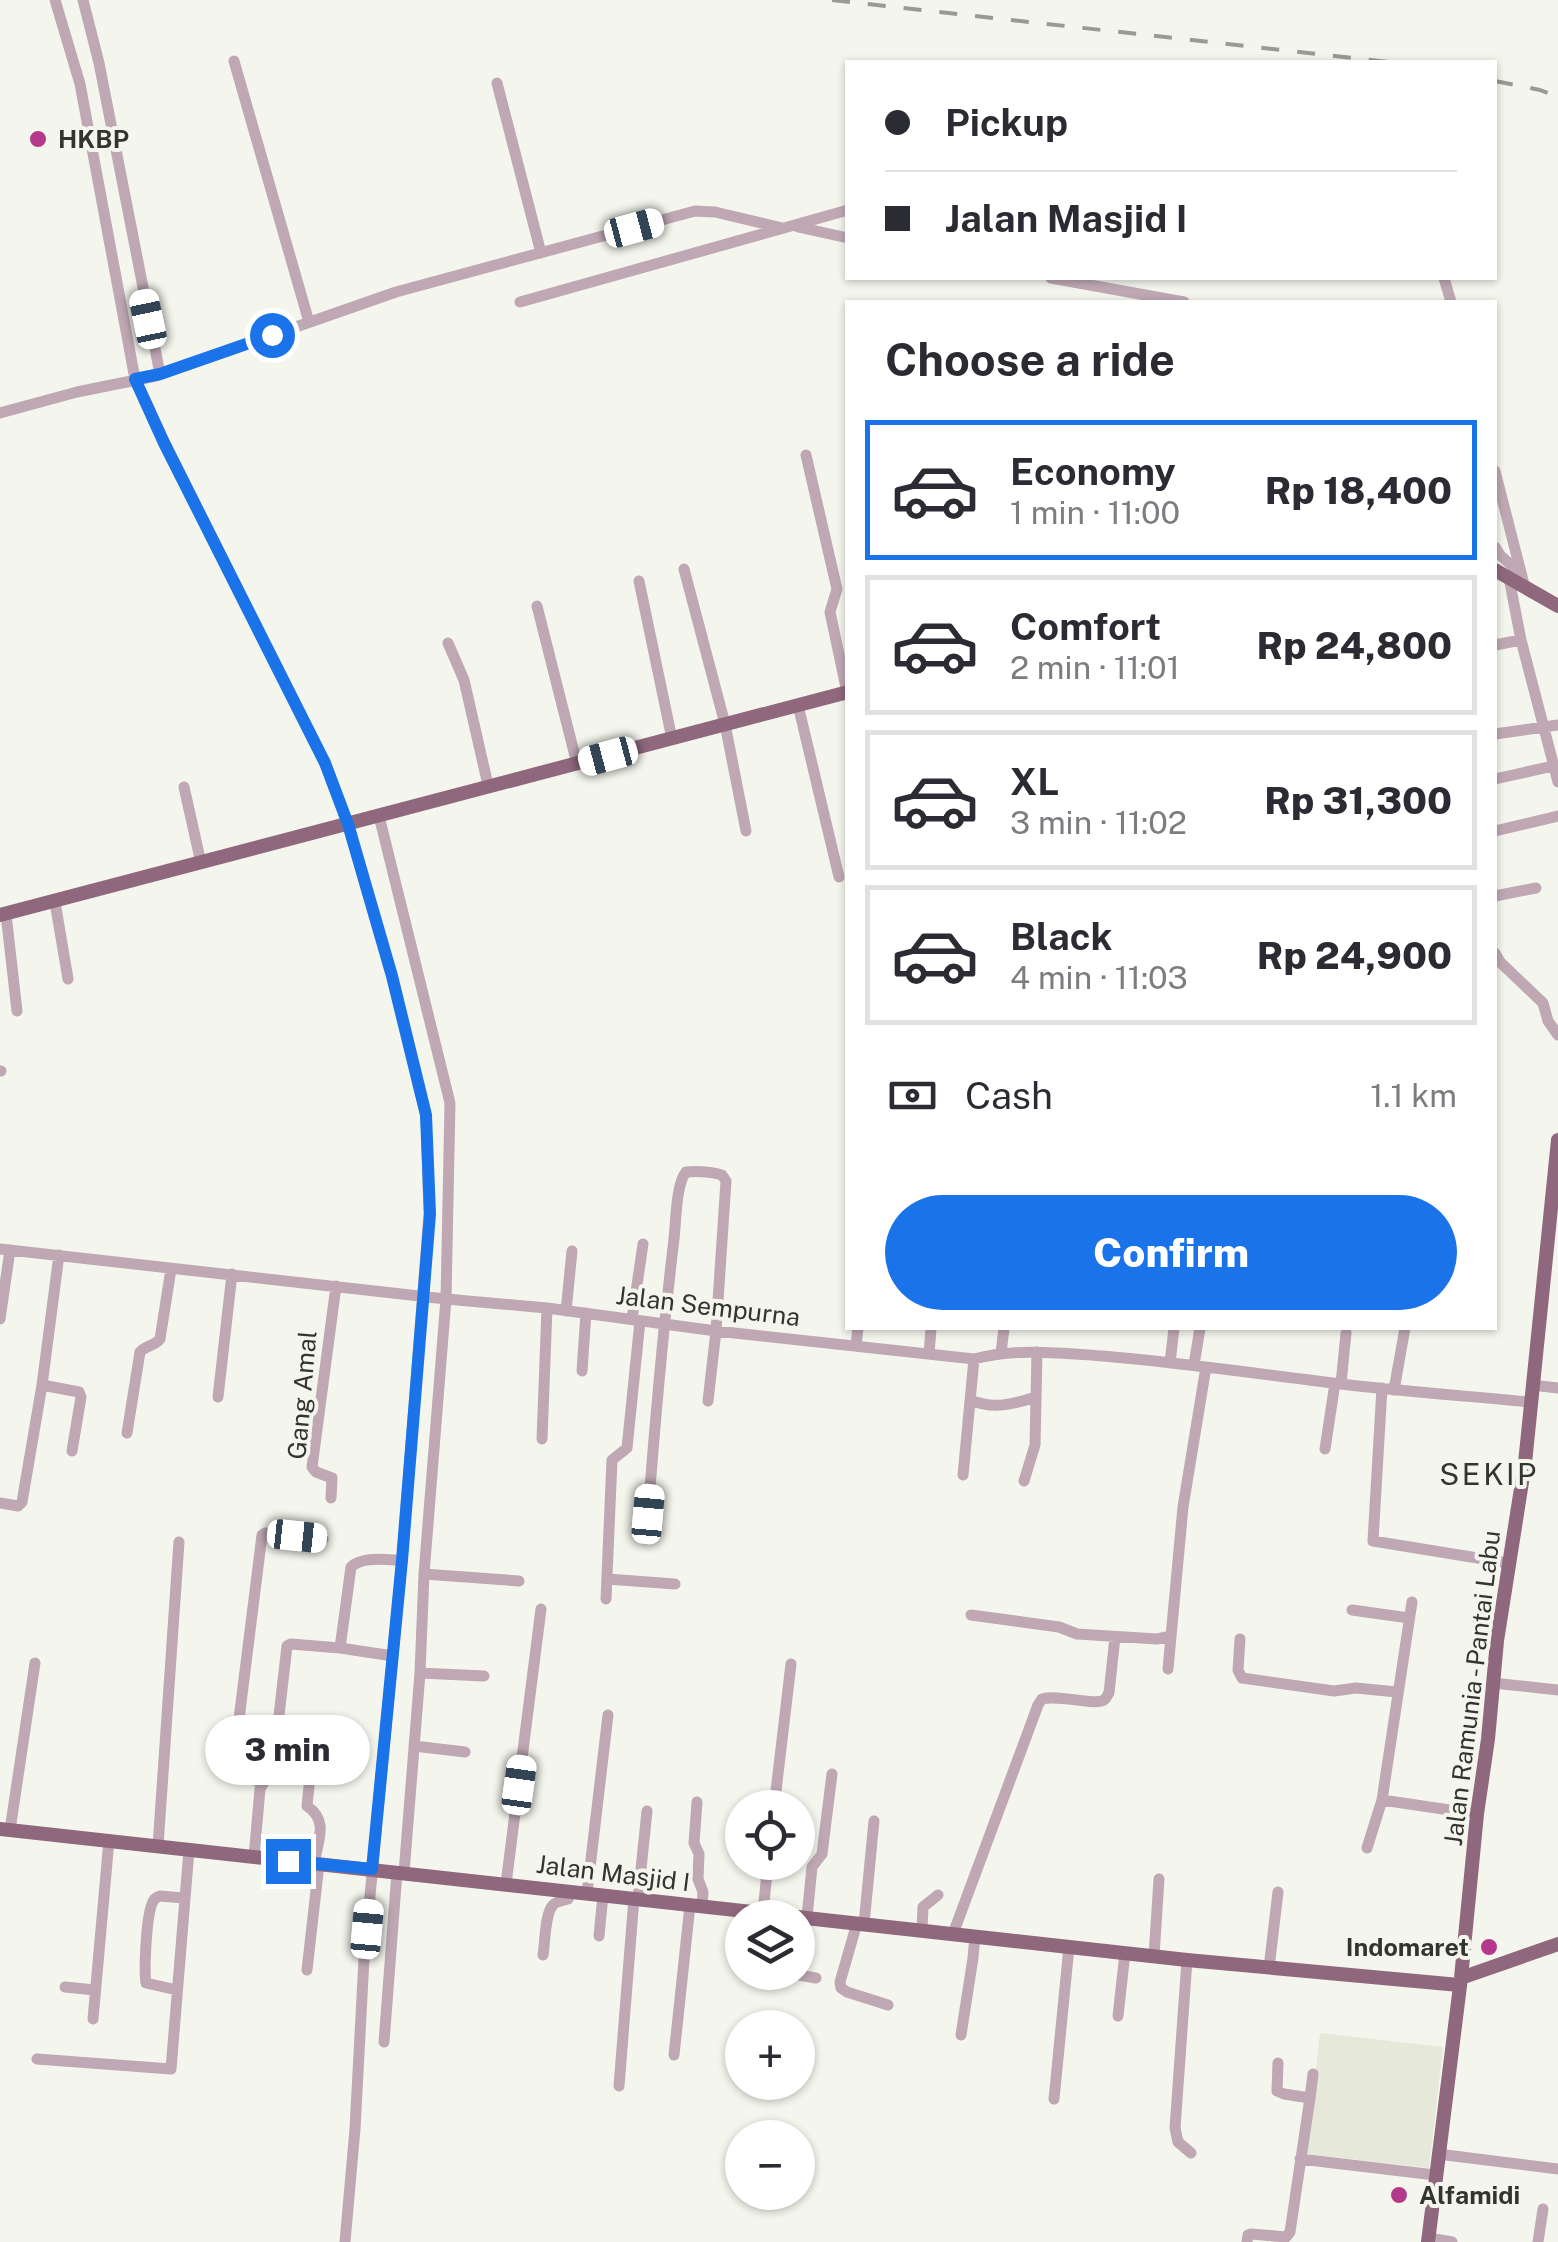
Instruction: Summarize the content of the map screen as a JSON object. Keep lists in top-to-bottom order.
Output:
{
  "streets": {
    "main road": ["Jalan Ramunia - Pantai Labu", "Jalan Masjid I"],
    "street": ["Jalan Sempurna", "Gang Amal"]
  },
  "crossings": [
    ["Jalan Sempurna", "Gang Amal"],
    ["Jalan Sempurna", "Jalan Ramunia - Pantai Labu"],
    ["Jalan Ramunia - Pantai Labu", "Jalan Masjid I"]
  ],
  "districts": ["SEKIP"],
  "places": ["HKBP", "Indomaret", "Alfamidi"],
  "page": {
    "banner": ["Pickup", "Jalan Masjid I"],
    "heading": "Choose a ride",
    "list": [
      {
        "name": "Economy",
        "note": "1 min · 11:00",
        "value": "Rp 18,400"
      },
      {
        "name": "Comfort",
        "note": "2 min · 11:01",
        "value": "Rp 24,800"
      },
      {
        "name": "XL",
        "note": "3 min · 11:02",
        "value": "Rp 31,300"
      },
      {
        "name": "Black",
        "note": "4 min · 11:03",
        "value": "Rp 24,900"
      }
    ],
    "pay": ["Cash", "1.1 km"],
    "buttons": "Confirm",
    "bubble": "3 min",
    "map_buttons": ["+", "−"]
  }
}
